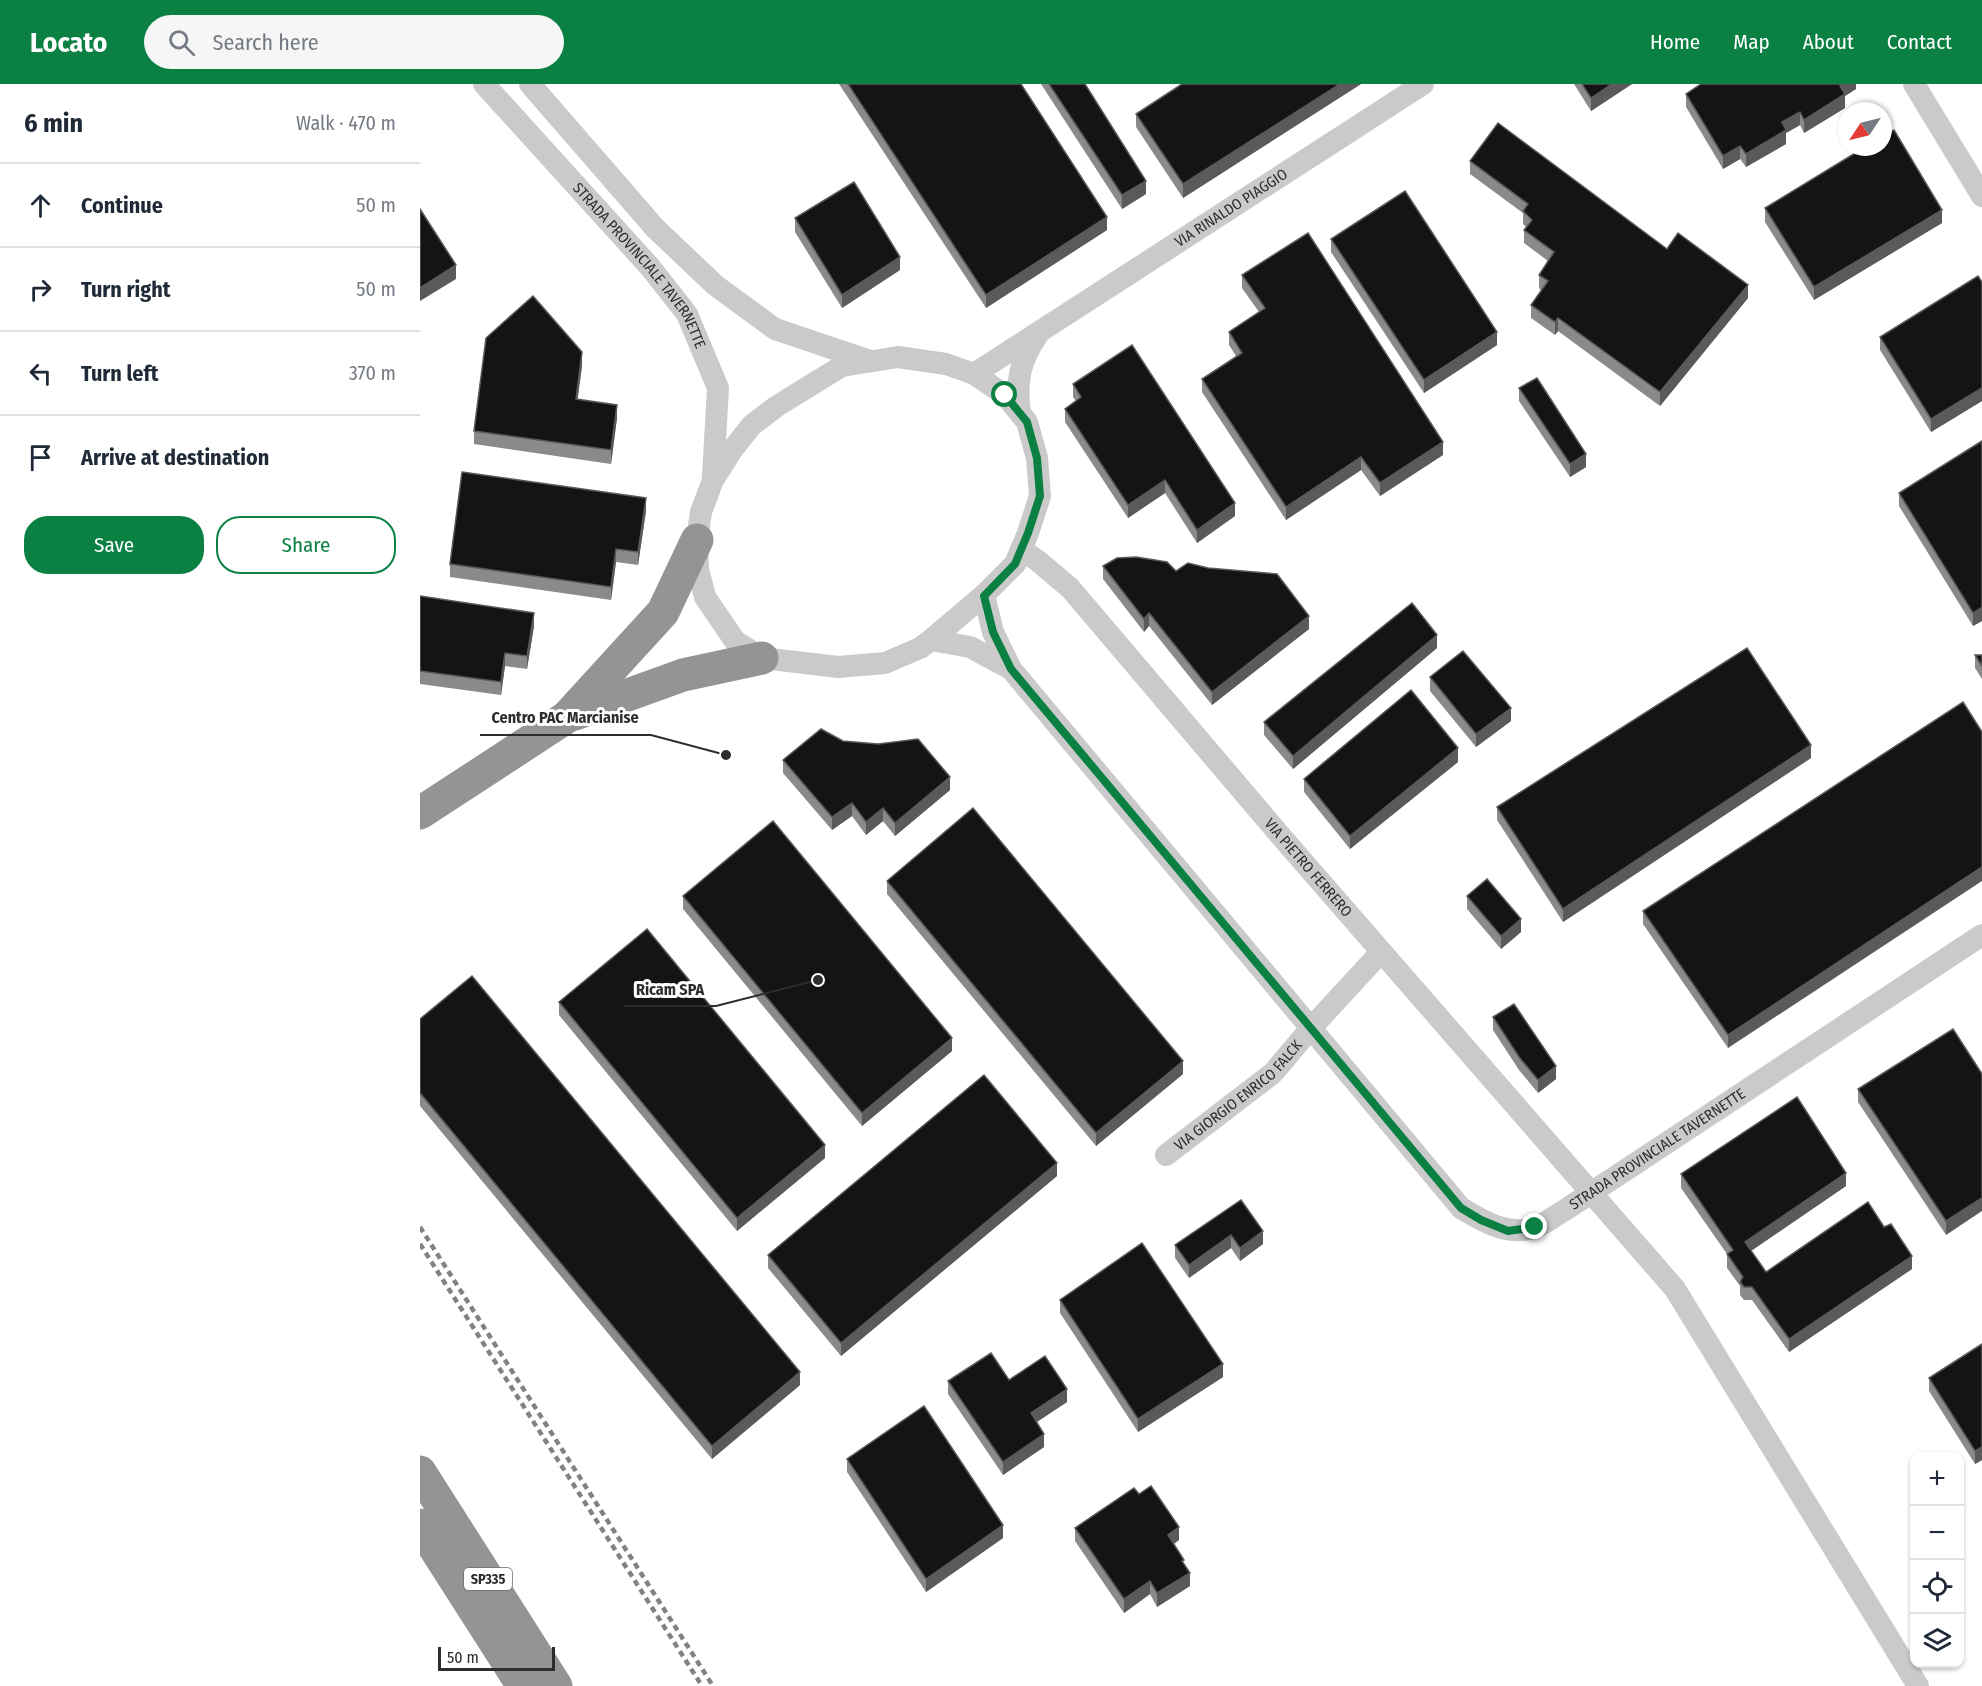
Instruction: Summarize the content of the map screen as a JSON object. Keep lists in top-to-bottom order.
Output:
{
  "streets": {
    "highway": ["SP335"],
    "street": [
      "VIA RINALDO PIAGGIO",
      "STRADA PROVINCIALE TAVERNETTE",
      "VIA PIETRO FERRERO",
      "VIA GIORGIO ENRICO FALCK"
    ]
  },
  "crossings": [
    ["STRADA PROVINCIALE TAVERNETTE", "VIA PIETRO FERRERO"],
    ["STRADA PROVINCIALE TAVERNETTE", "VIA GIORGIO ENRICO FALCK"],
    ["VIA PIETRO FERRERO", "VIA GIORGIO ENRICO FALCK"]
  ],
  "places": ["Centro PAC Marcianise", "Ricam SPA"],
  "scale_bar": "50 m",
  "north": "bottom left",
  "page": {
    "header": "Locato",
    "search": "Search here",
    "nav": [
      "Home",
      "Map",
      "About",
      "Contact"
    ],
    "heading": ["6 min", "Walk · 470 m"],
    "list": [
      ["Continue", "50 m"],
      ["Turn right", "50 m"],
      ["Turn left", "370 m"],
      "Arrive at destination"
    ],
    "buttons": ["Save", "Share"],
    "map_buttons": ["+", "−"],
    "scale": "50 m"
  }
}
